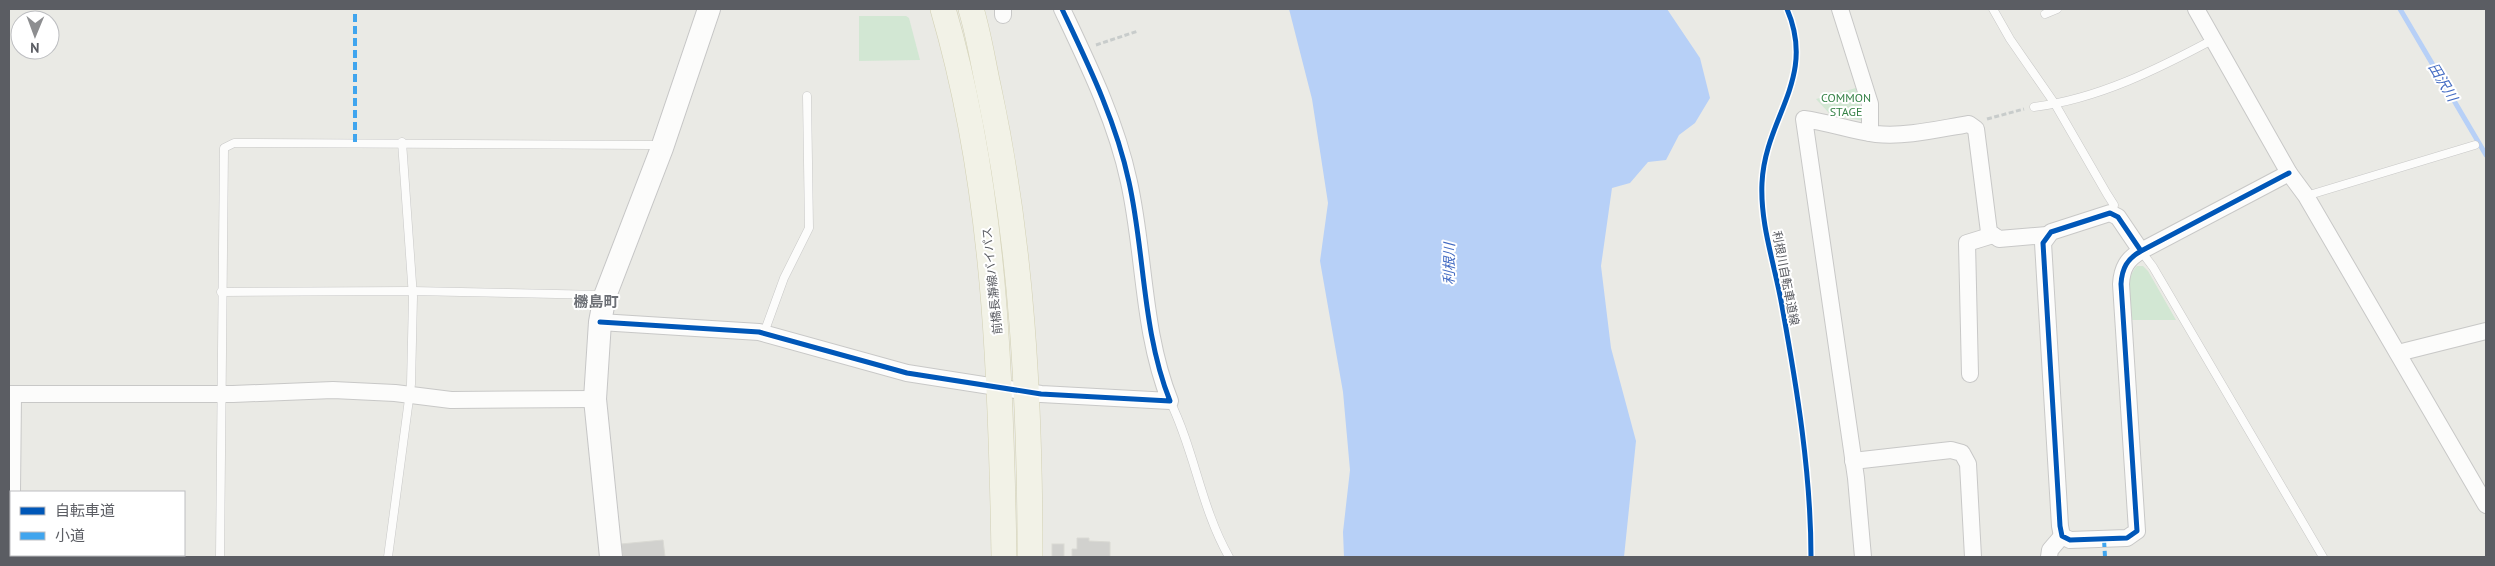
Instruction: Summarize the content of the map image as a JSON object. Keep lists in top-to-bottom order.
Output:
{
  "streets": {
    "main road": ["前橋長瀞線バイパス"],
    "cycle path": ["利根川自転車道線"]
  },
  "districts": ["橳島町"],
  "water": ["田沢川", "利根川"],
  "parks": ["COMMON STAGE"],
  "legend": ["自転車道", "小道"],
  "north": "bottom"
}
